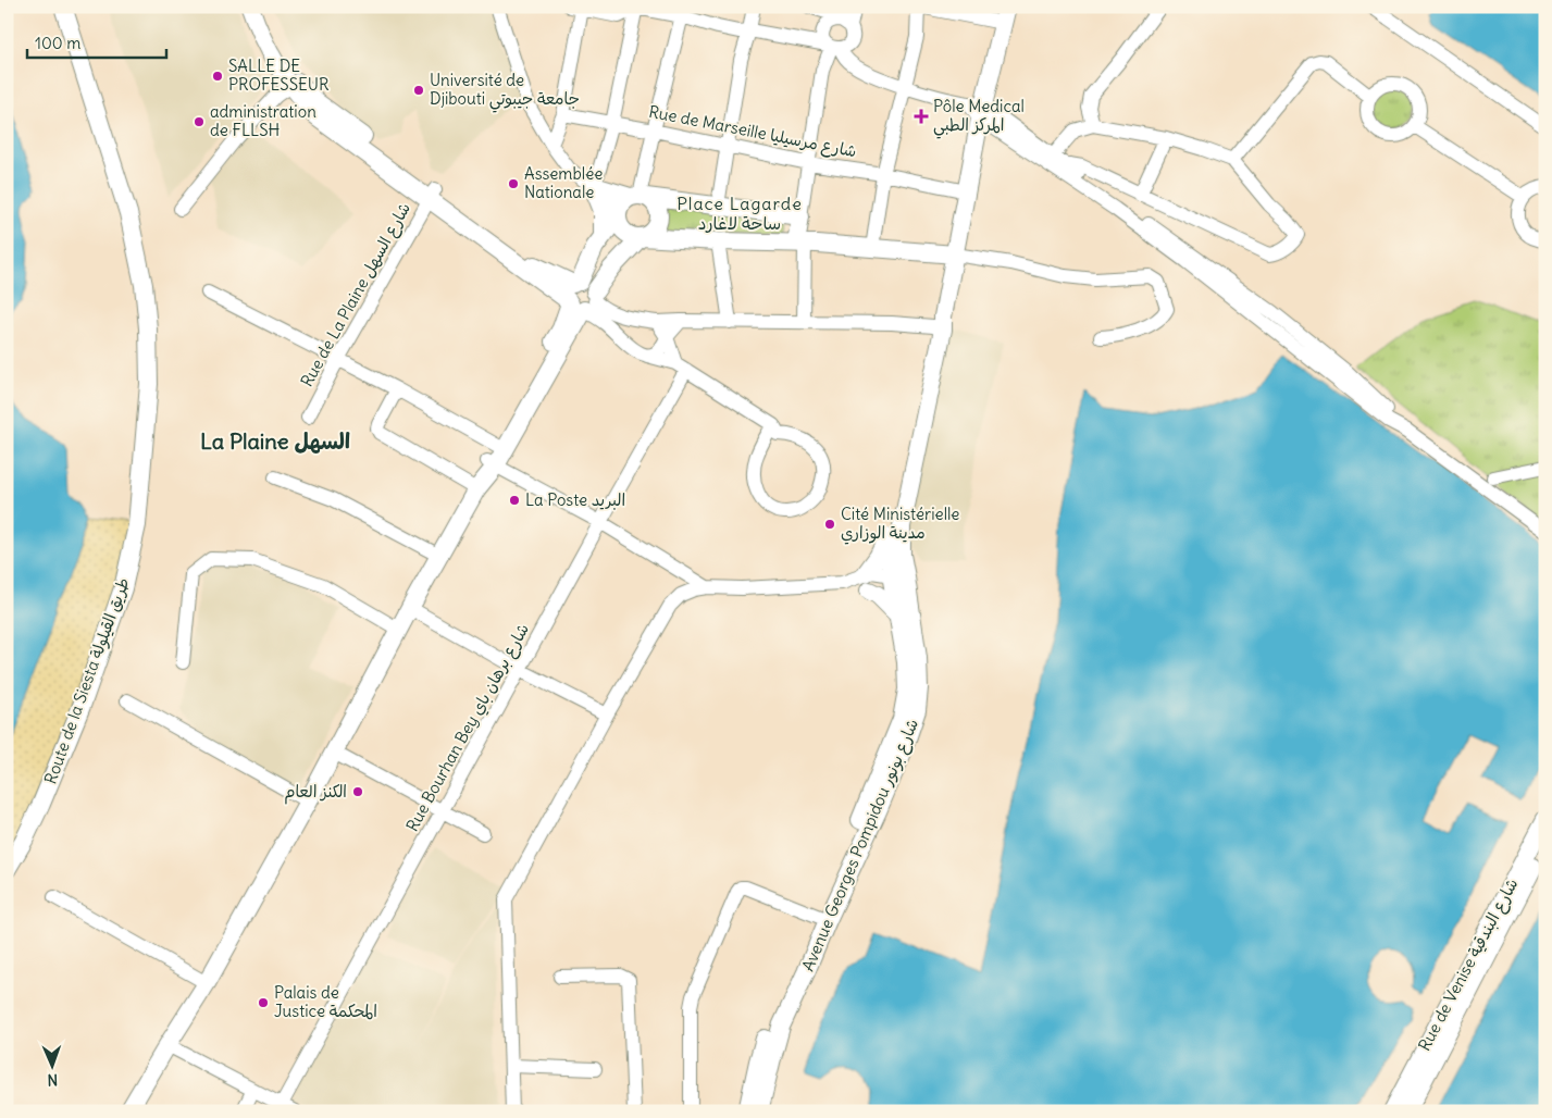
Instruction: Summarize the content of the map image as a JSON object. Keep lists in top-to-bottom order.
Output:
{
  "streets": {
    "main road": ["Route de la Siesta طريق القيلولة", "Avenue Georges Pompidou شارع بونور", "Rue de Venise شارع البندقية"],
    "street": ["Rue de Marseille شارع مرسيليا", "Rue de La Plaine شارع السهل", "Rue Bourhan Bey شارع برهان باي"]
  },
  "districts": ["Place Lagarde ساحة لاغارد", "La Plaine السهل"],
  "places": {
    "other": [
      "SALLE DE PROFESSEUR",
      "Université de Djibouti جامعة جيبوتي",
      "administration de FLLSH",
      "Assemblée Nationale",
      "La Poste البريد",
      "Cité Ministérielle مدينة الوزاري",
      "الكنز العام",
      "Palais de Justice المحكمة"
    ],
    "health": ["Pôle Medical المركز الطبي"]
  },
  "scale_bar": "100 m",
  "north": "bottom"
}
